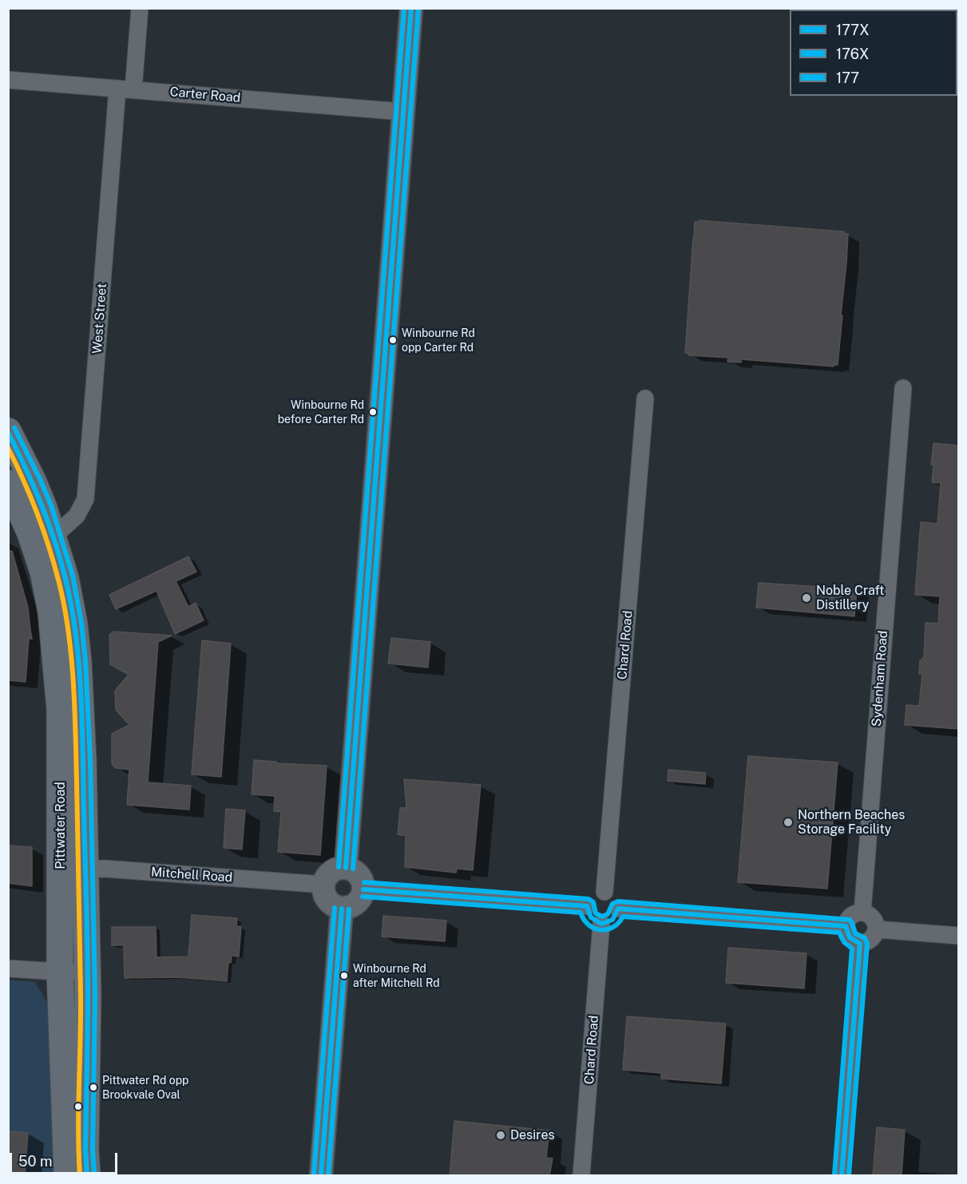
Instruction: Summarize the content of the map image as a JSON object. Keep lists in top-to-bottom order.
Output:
{
  "streets": {
    "highway": ["Pittwater Road"],
    "street": [
      "Carter Road",
      "West Street",
      "Chard Road",
      "Sydenham Road",
      "Mitchell Road"
    ]
  },
  "crossings": [
    ["Carter Road", "West Street"],
    ["West Street", "Pittwater Road"],
    ["Pittwater Road", "Mitchell Road"]
  ],
  "places": [
    "Winbourne Rd opp Carter Rd",
    "Winbourne Rd before Carter Rd",
    "Noble Craft Distillery",
    "Northern Beaches Storage Facility",
    "Winbourne Rd after Mitchell Rd",
    "Pittwater Rd opp Brookvale Oval",
    "Desires"
  ],
  "lines": ["transit line 177X", "transit line 177", "transit line 176X"],
  "legend": ["177X", "176X", "177"],
  "scale_bar": "50 m"
}
